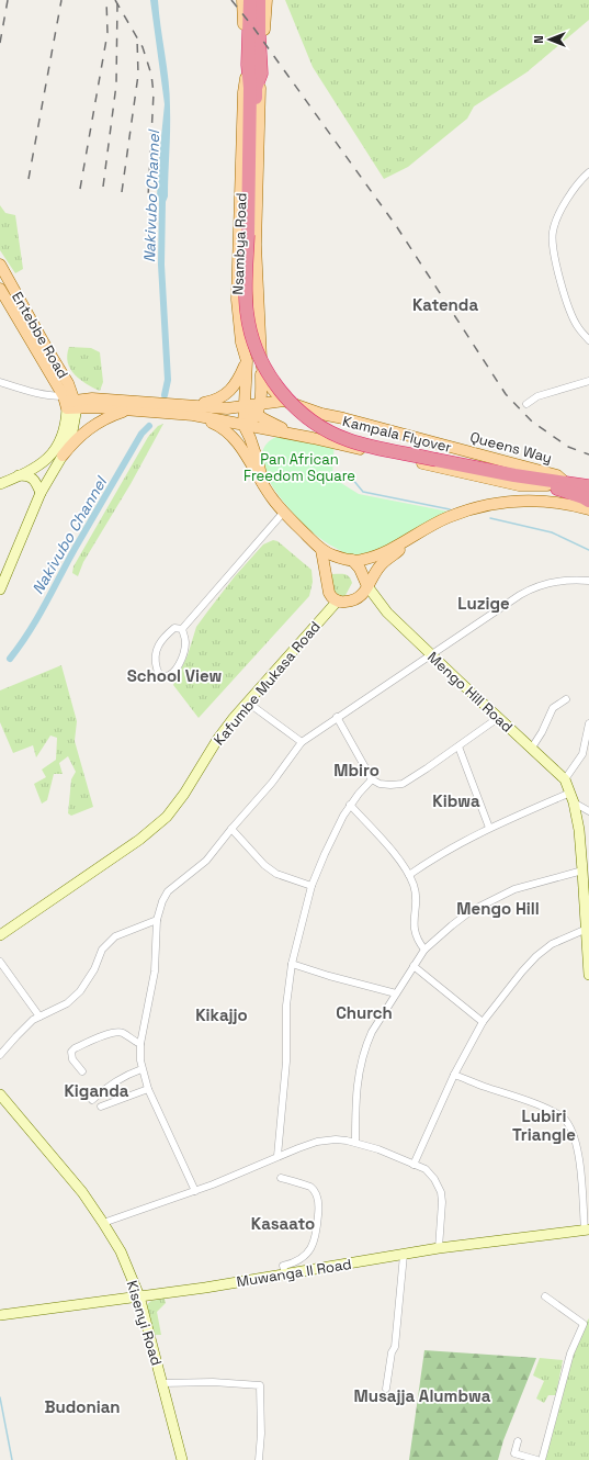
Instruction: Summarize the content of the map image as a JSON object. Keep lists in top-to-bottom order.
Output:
{
  "streets": {
    "highway": ["Kampala Flyover", "Queens Way"],
    "main road": [
      "Nsambya Road",
      "Entebbe Road",
      "Kafumbe Mukasa Road",
      "Mengo Hill Road",
      "Muwanga II Road",
      "Kisenyi Road"
    ]
  },
  "crossings": [
    ["Nsambya Road", "Queens Way"],
    ["Muwanga II Road", "Kisenyi Road"]
  ],
  "districts": [
    "Katenda",
    "Luzige",
    "School View",
    "Mbiro",
    "Kibwa",
    "Mengo Hill",
    "Church",
    "Kikajjo",
    "Kiganda",
    "Lubiri Triangle",
    "Kasaato",
    "Musajja Alumbwa",
    "Budonian"
  ],
  "water": ["Nakivubo Channel"],
  "parks": ["Pan African Freedom Square"],
  "north": "left"
}
